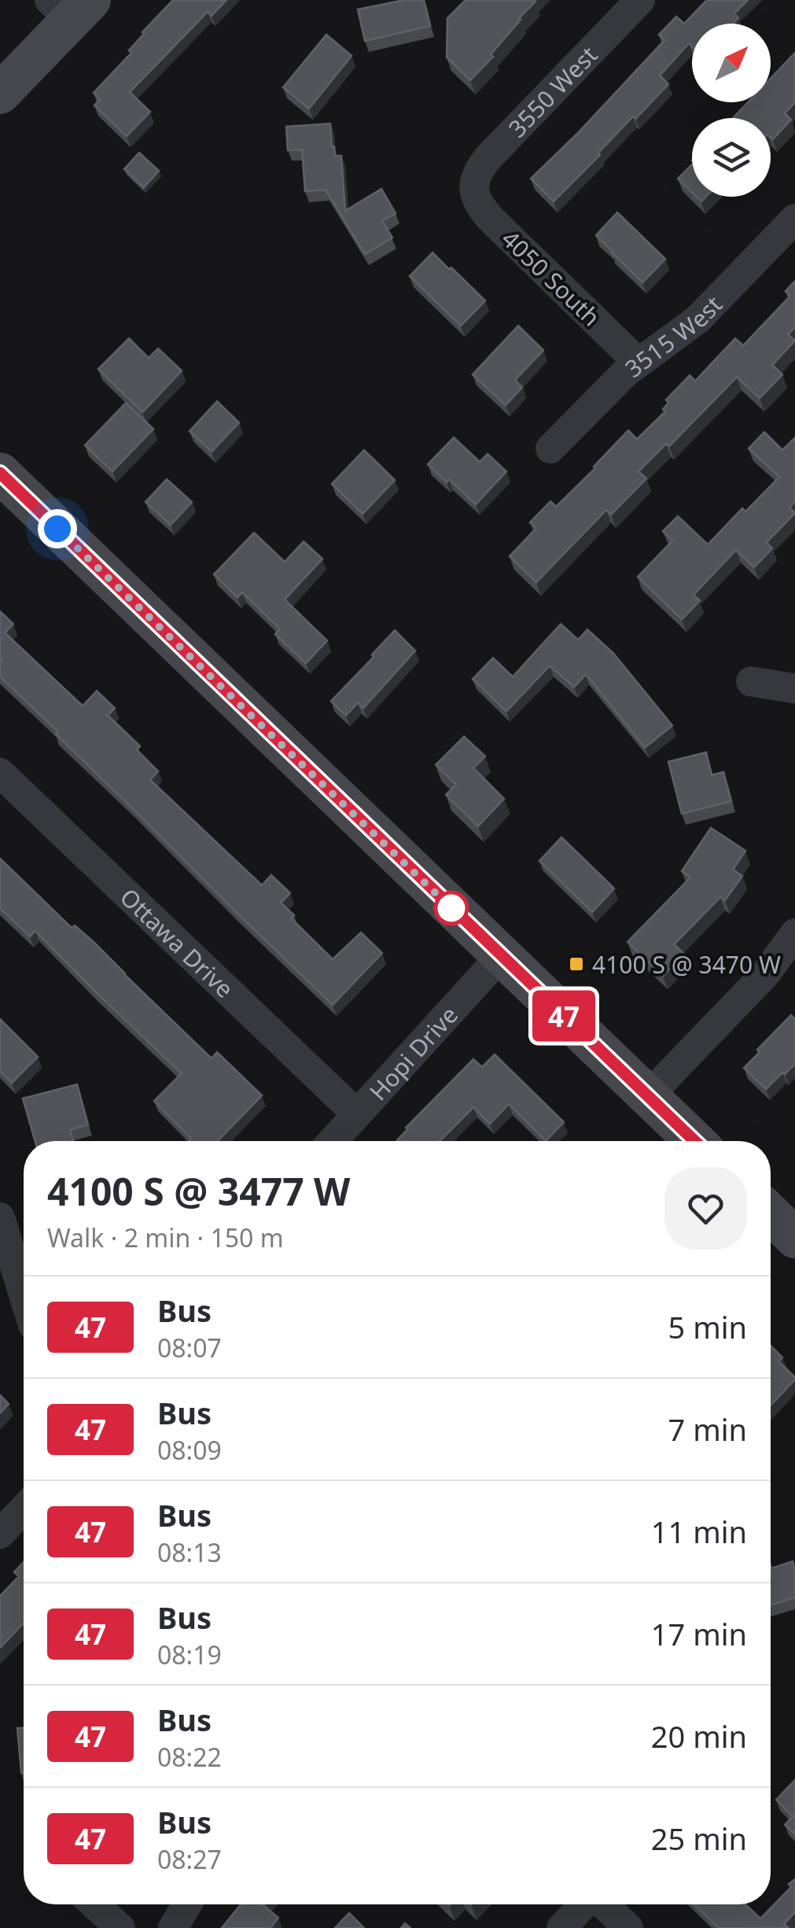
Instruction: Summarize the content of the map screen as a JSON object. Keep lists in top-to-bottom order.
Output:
{
  "streets": {
    "street": [
      "3550 West",
      "4050 South",
      "3515 West",
      "Ottawa Drive",
      "Hopi Drive"
    ]
  },
  "crossings": [
    ["3550 West", "4050 South"],
    ["4050 South", "3515 West"],
    ["Ottawa Drive", "Hopi Drive"]
  ],
  "places": {
    "transit": ["4100 S @ 3470 W"]
  },
  "lines": ["bus line 47"],
  "north": "top right",
  "page": {
    "on_map": "47",
    "heading": ["4100 S @ 3477 W", "Walk · 2 min · 150 m"],
    "list": [
      {
        "mark": "47",
        "name": "Bus",
        "note": "08:07",
        "value": "5 min"
      },
      {
        "mark": "47",
        "name": "Bus",
        "note": "08:09",
        "value": "7 min"
      },
      {
        "mark": "47",
        "name": "Bus",
        "note": "08:13",
        "value": "11 min"
      },
      {
        "mark": "47",
        "name": "Bus",
        "note": "08:19",
        "value": "17 min"
      },
      {
        "mark": "47",
        "name": "Bus",
        "note": "08:22",
        "value": "20 min"
      },
      {
        "mark": "47",
        "name": "Bus",
        "note": "08:27",
        "value": "25 min"
      }
    ]
  }
}
